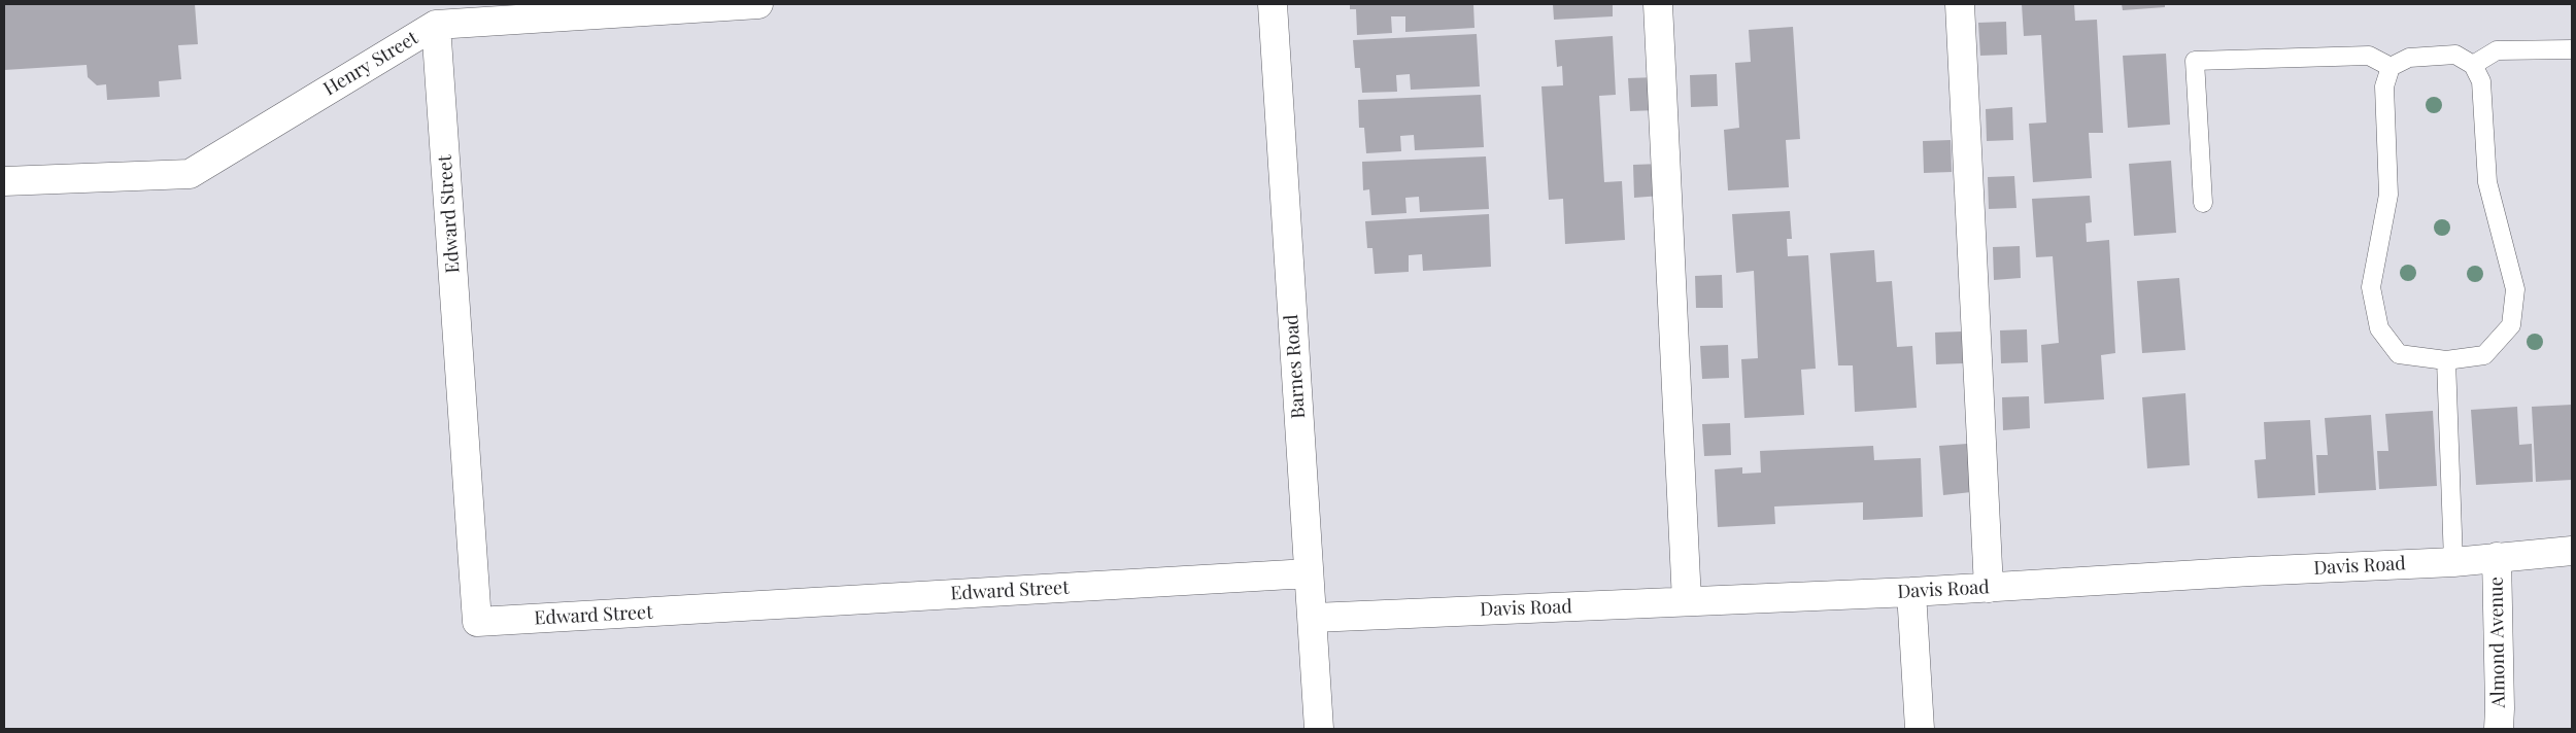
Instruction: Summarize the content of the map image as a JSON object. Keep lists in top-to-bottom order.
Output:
{
  "streets": {
    "street": [
      "Henry Street",
      "Edward Street",
      "Barnes Road",
      "Davis Road",
      "Almond Avenue"
    ]
  },
  "crossings": [
    ["Henry Street", "Edward Street"],
    ["Edward Street", "Barnes Road"],
    ["Barnes Road", "Davis Road"],
    ["Davis Road", "Almond Avenue"]
  ]
}
